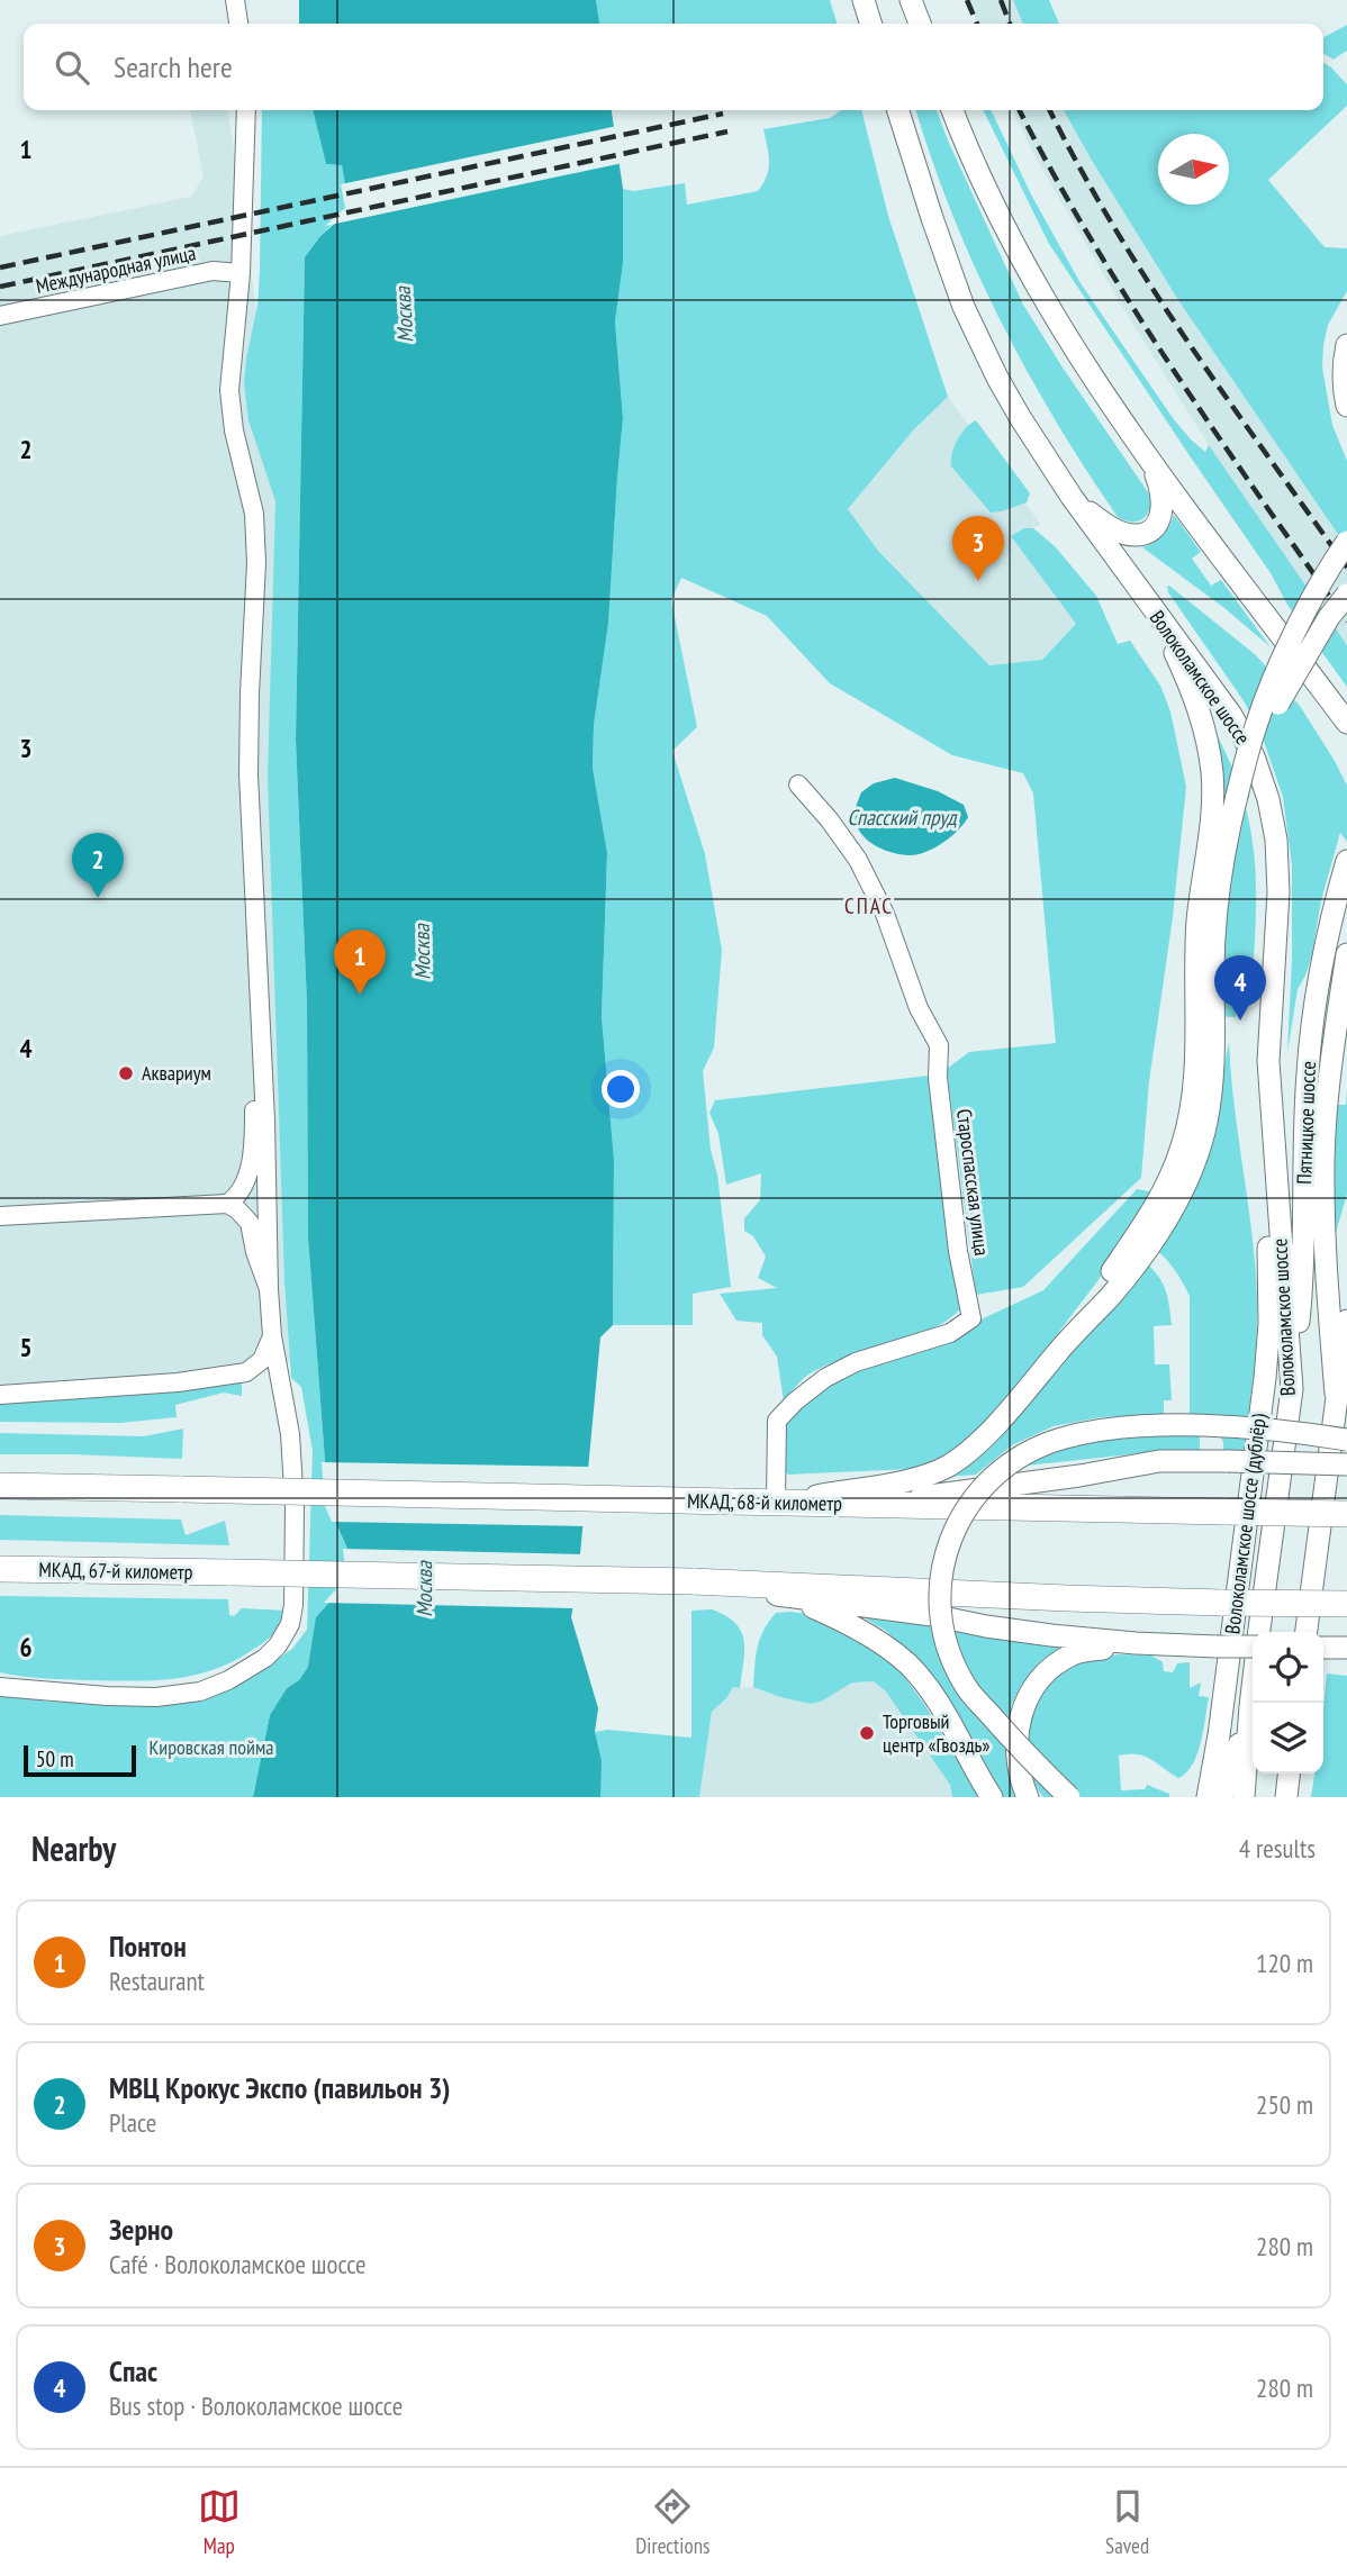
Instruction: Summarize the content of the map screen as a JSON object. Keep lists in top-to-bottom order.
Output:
{
  "streets": {
    "highway": ["МКАД, 68-й километр", "МКАД, 67-й километр"],
    "main road": ["Волоколамское шоссе", "Пятницкое шоссе", "Волоколамское шоссе (дублёр)"],
    "street": ["Международная улица", "Староспасская улица"]
  },
  "crossings": [
    ["Волоколамское шоссе", "Пятницкое шоссе"],
    ["Волоколамское шоссе", "Волоколамское шоссе (дублёр)"],
    ["Староспасская улица", "МКАД, 68-й километр"]
  ],
  "districts": ["СПАС"],
  "water": ["Москва", "Спасский пруд"],
  "parks": ["Кировская пойма"],
  "places": ["Аквариум", "Торговый центр «Гвоздь»"],
  "scale_bar": "50 m",
  "north": "right",
  "page": {
    "search": "Search here",
    "pins": [
      "3",
      "2",
      "1",
      "4"
    ],
    "scale": "50 m",
    "heading": ["Nearby", "4 results"],
    "list": [
      {
        "mark": "1",
        "name": "Понтон",
        "note": "Restaurant",
        "value": "120 m"
      },
      {
        "mark": "2",
        "name": "МВЦ Крокус Экспо (павильон 3)",
        "note": "Place",
        "value": "250 m"
      },
      {
        "mark": "3",
        "name": "Зерно",
        "note": "Café · Волоколамское шоссе",
        "value": "280 m"
      },
      {
        "mark": "4",
        "name": "Спас",
        "note": "Bus stop · Волоколамское шоссе",
        "value": "280 m"
      }
    ],
    "nav": ["Map", "Directions", "Saved"]
  },
  "grid": {
    "rows": [
      "1",
      "2",
      "3",
      "4",
      "5",
      "6"
    ]
  }
}
